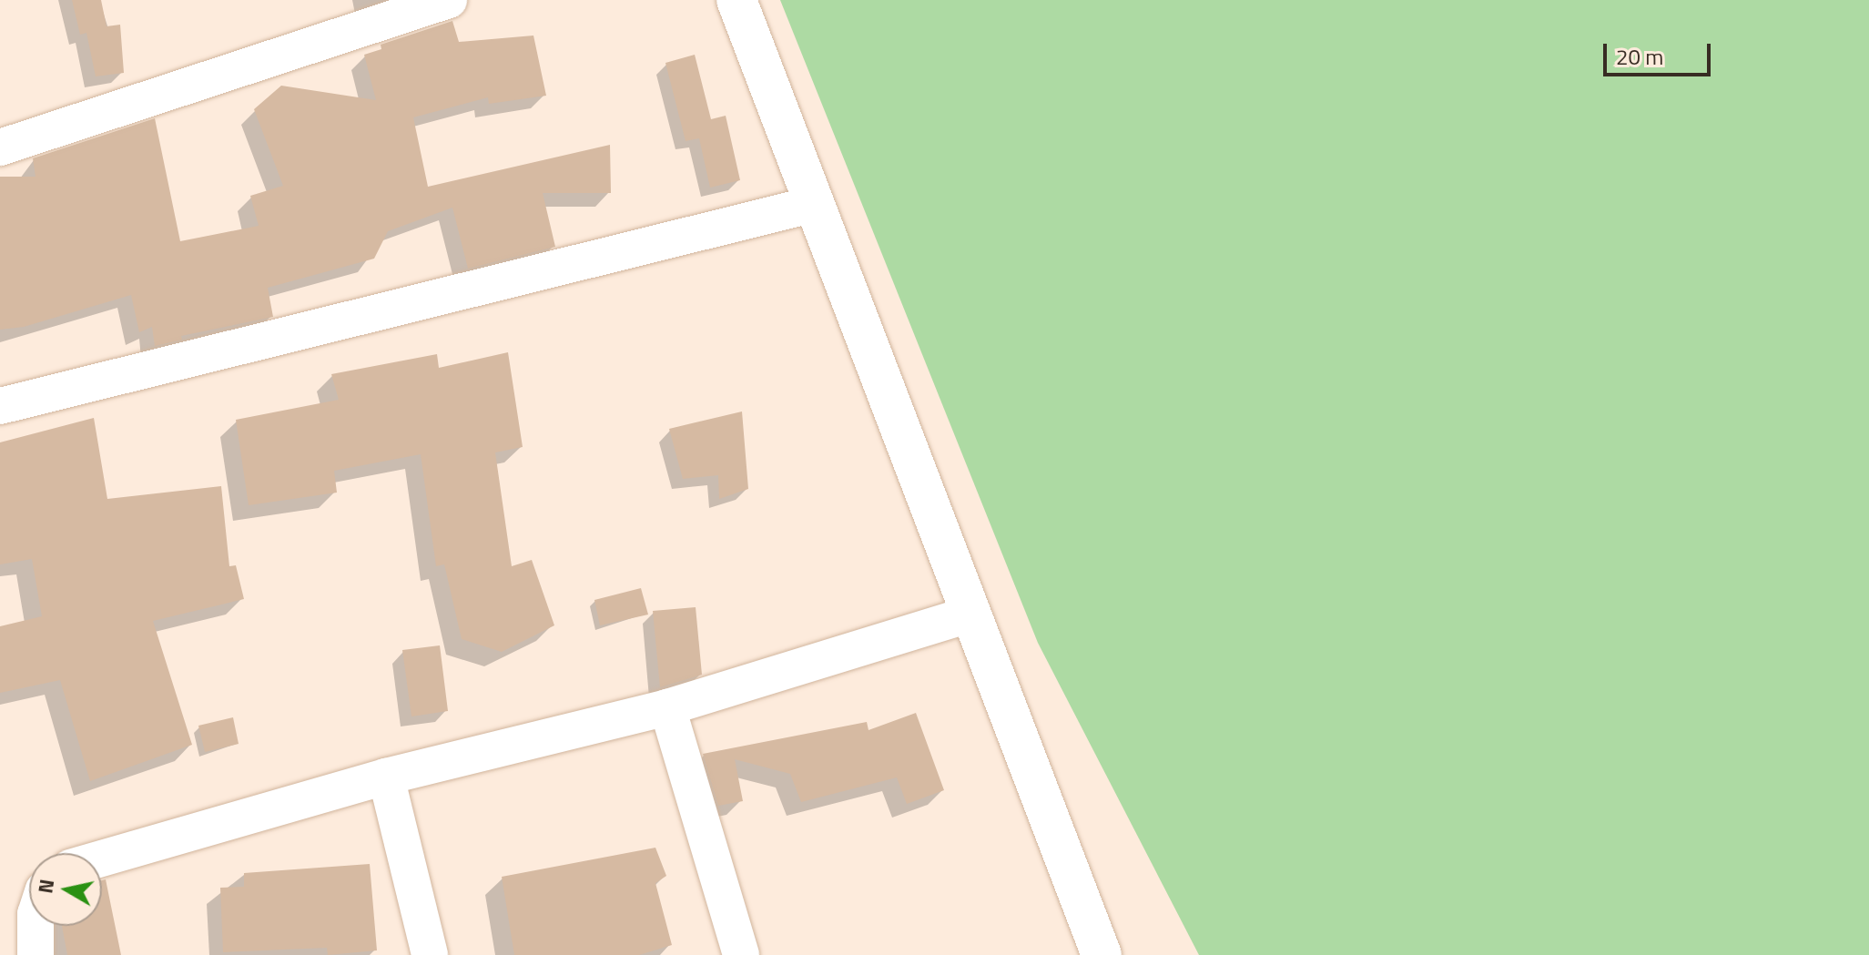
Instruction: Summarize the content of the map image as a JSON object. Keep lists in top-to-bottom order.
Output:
{
  "scale_bar": "20 m",
  "north": "left"
}
